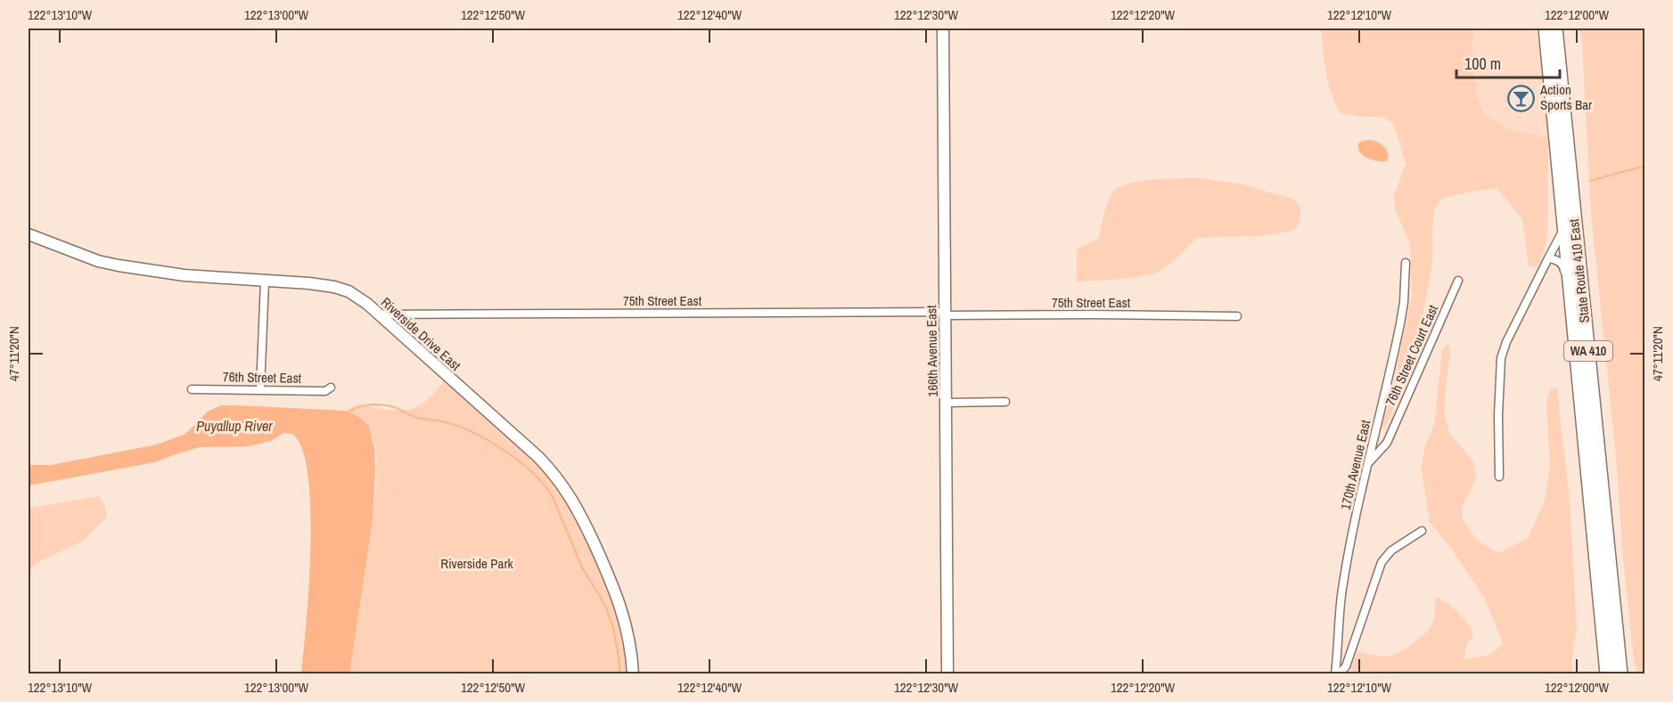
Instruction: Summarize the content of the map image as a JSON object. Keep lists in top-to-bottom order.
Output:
{
  "streets": {
    "highway": ["State Route 410 East", "WA 410"],
    "street": [
      "75th Street East",
      "Riverside Drive East",
      "166th Avenue East",
      "76th Street Court East",
      "76th Street East",
      "170th Avenue East"
    ]
  },
  "crossings": [
    ["75th Street East", "Riverside Drive East"],
    ["75th Street East", "166th Avenue East"],
    ["76th Street Court East", "170th Avenue East"]
  ],
  "water": ["Puyallup River"],
  "parks": ["Riverside Park"],
  "places": {
    "bar": ["Action Sports Bar"]
  },
  "scale_bar": "100 m",
  "coordinates": [
    "122°13'10\"W",
    "122°13'00\"W",
    "122°12'50\"W",
    "122°12'40\"W",
    "122°12'30\"W",
    "122°12'20\"W",
    "122°12'10\"W",
    "122°12'00\"W",
    "47°11'20\"N"
  ]
}
